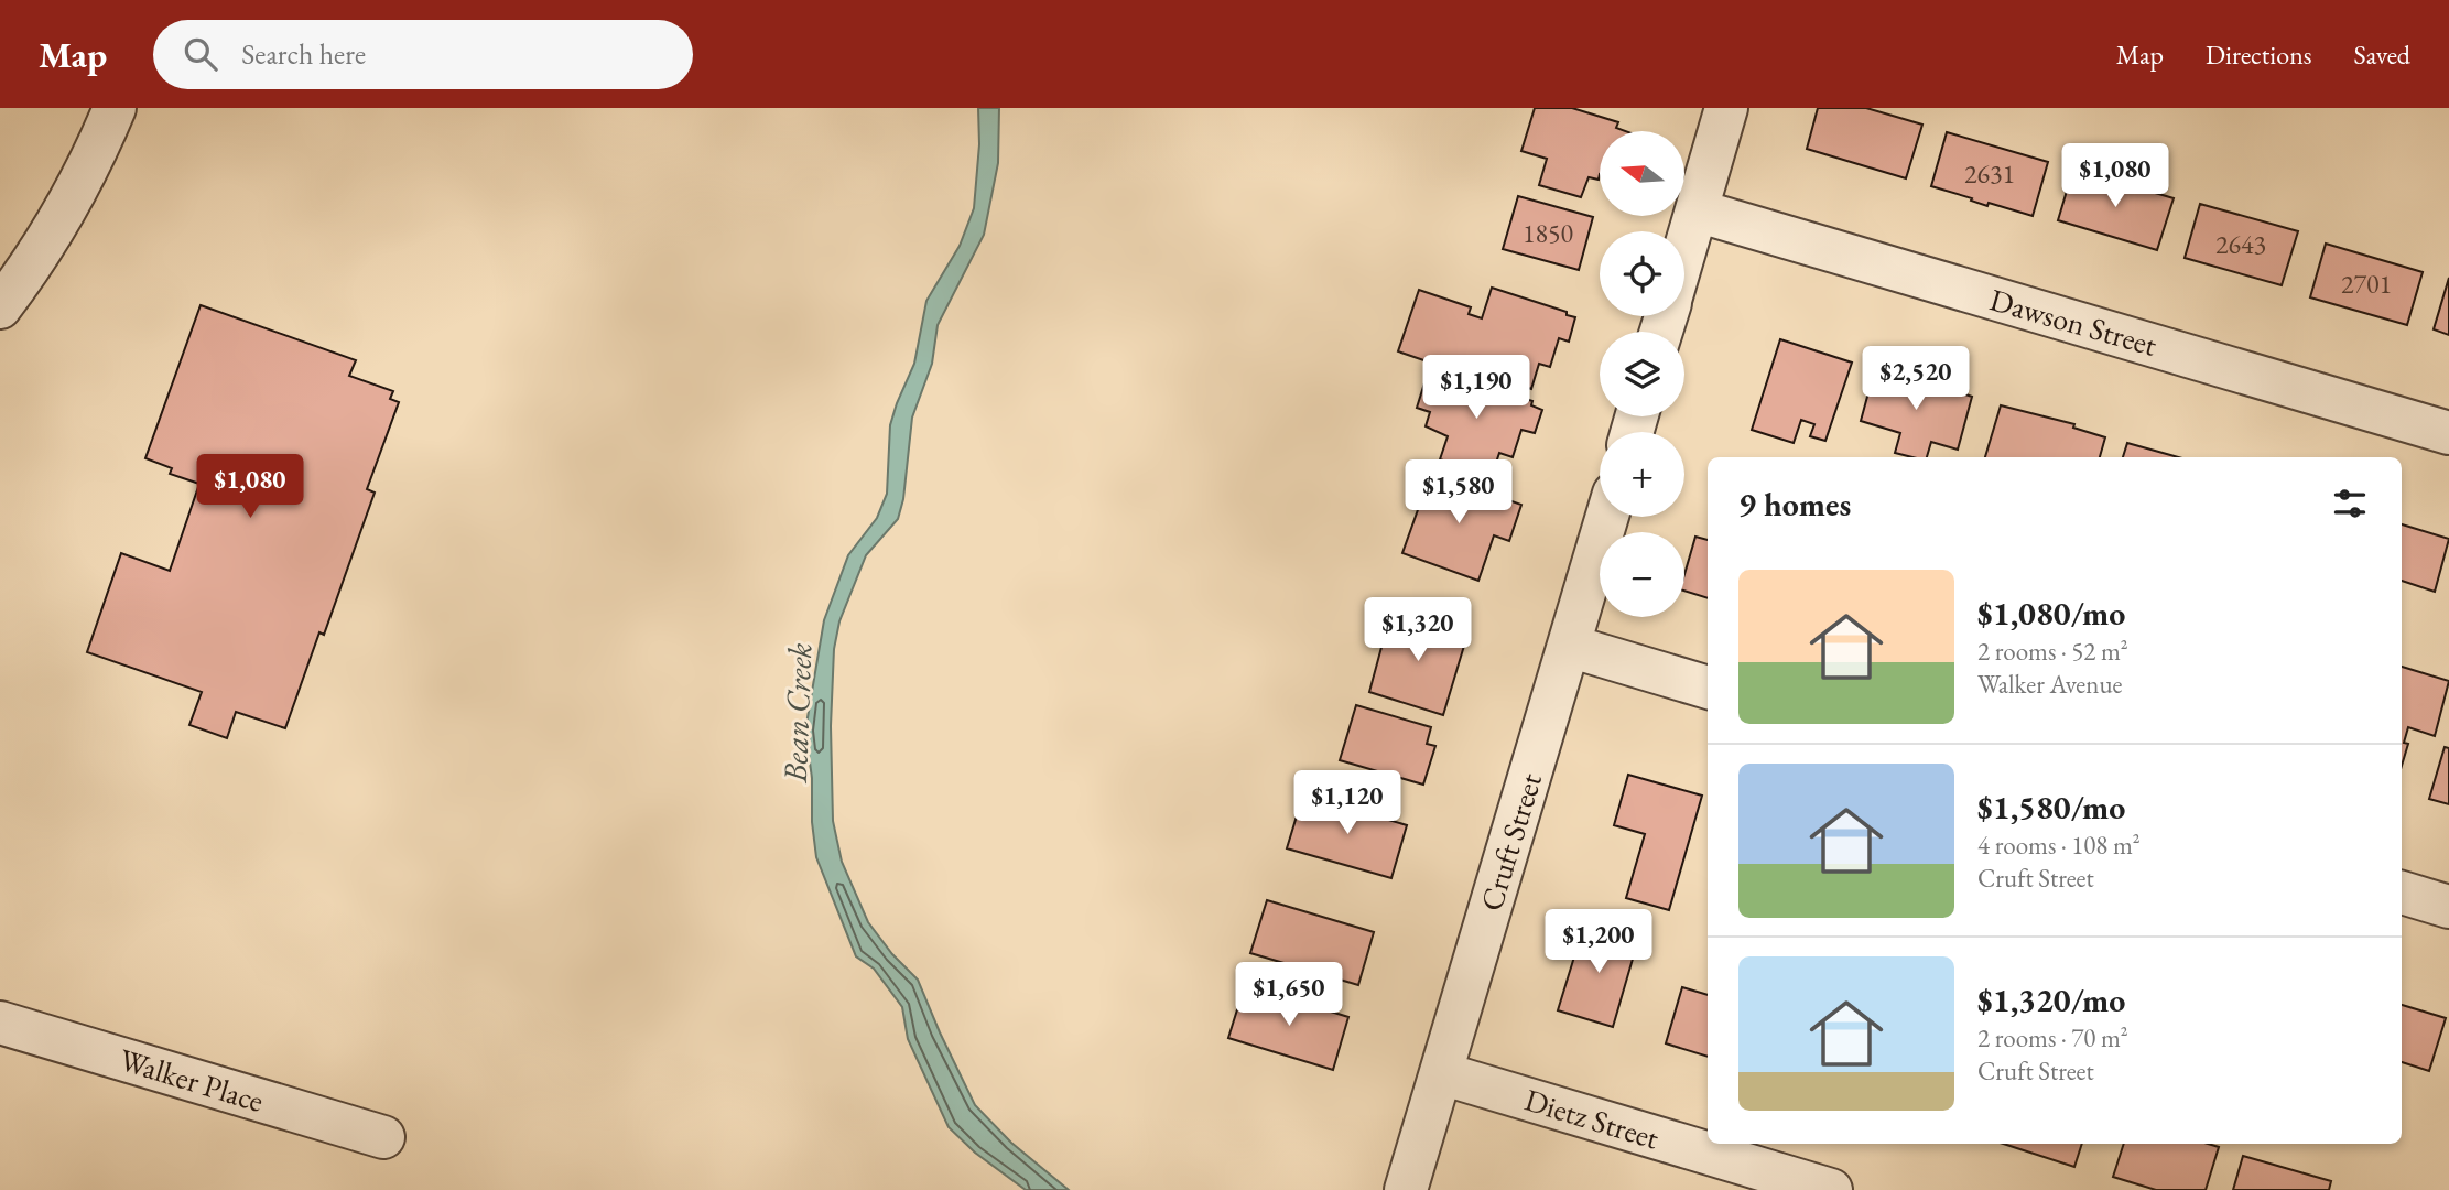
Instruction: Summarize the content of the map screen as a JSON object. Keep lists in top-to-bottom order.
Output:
{
  "streets": {
    "street": [
      "Dawson Street",
      "Cruft Street",
      "Walker Place",
      "Dietz Street"
    ]
  },
  "crossings": [
    ["Cruft Street", "Dietz Street"]
  ],
  "water": ["Bean Creek"],
  "house_numbers": [
    "2631",
    "1850",
    "2643",
    "2701"
  ],
  "north": "left",
  "page": {
    "header": "Map",
    "search": "Search here",
    "nav": ["Map", "Directions", "Saved"],
    "map_buttons": ["+", "−"],
    "price": [
      "$1,080",
      "$2,520",
      "$1,190",
      "$1,080",
      "$1,580",
      "$1,320",
      "$1,120",
      "$1,200",
      "$1,650"
    ],
    "heading": "9 homes",
    "list": [
      {
        "name": "$1,080/mo",
        "note": "2 rooms · 52 m² · Walker Avenue"
      },
      {
        "name": "$1,580/mo",
        "note": "4 rooms · 108 m² · Cruft Street"
      },
      {
        "name": "$1,320/mo",
        "note": "2 rooms · 70 m² · Cruft Street"
      }
    ]
  }
}
